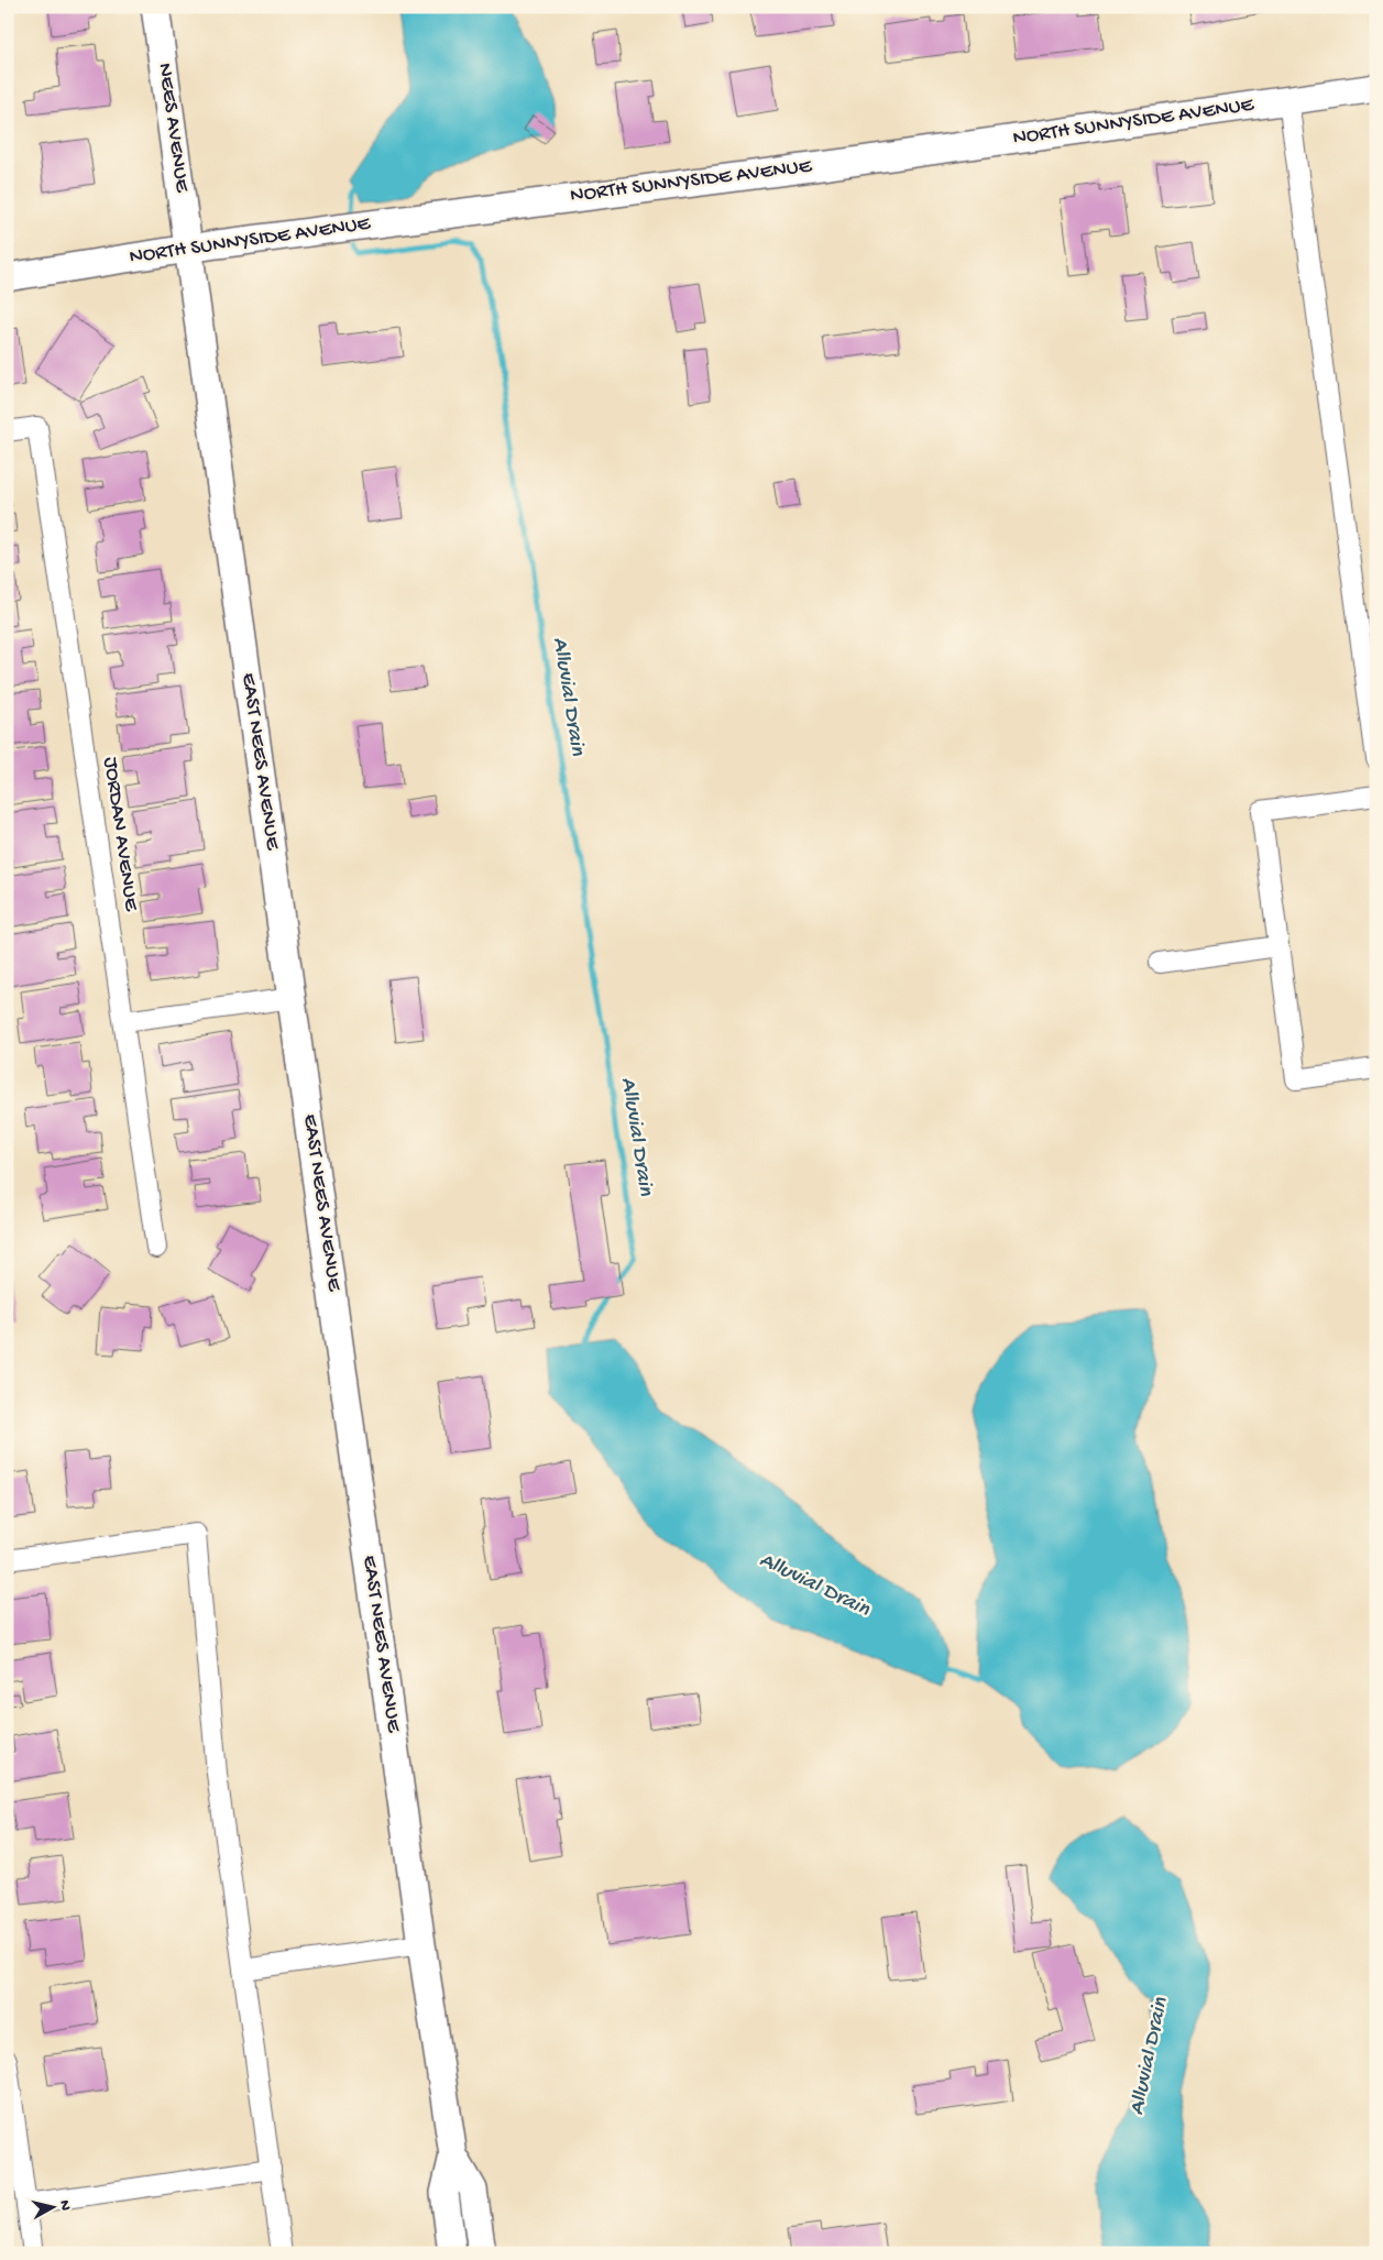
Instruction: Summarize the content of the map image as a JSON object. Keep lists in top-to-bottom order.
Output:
{
  "streets": {
    "main road": ["NORTH SUNNYSIDE AVENUE", "NEES AVENUE", "EAST NEES AVENUE"],
    "street": ["JORDAN AVENUE"]
  },
  "crossings": [
    ["NORTH SUNNYSIDE AVENUE", "NEES AVENUE"],
    ["NORTH SUNNYSIDE AVENUE", "EAST NEES AVENUE"],
    ["NEES AVENUE", "EAST NEES AVENUE"]
  ],
  "water": ["Alluvial Drain"],
  "north": "right"
}
